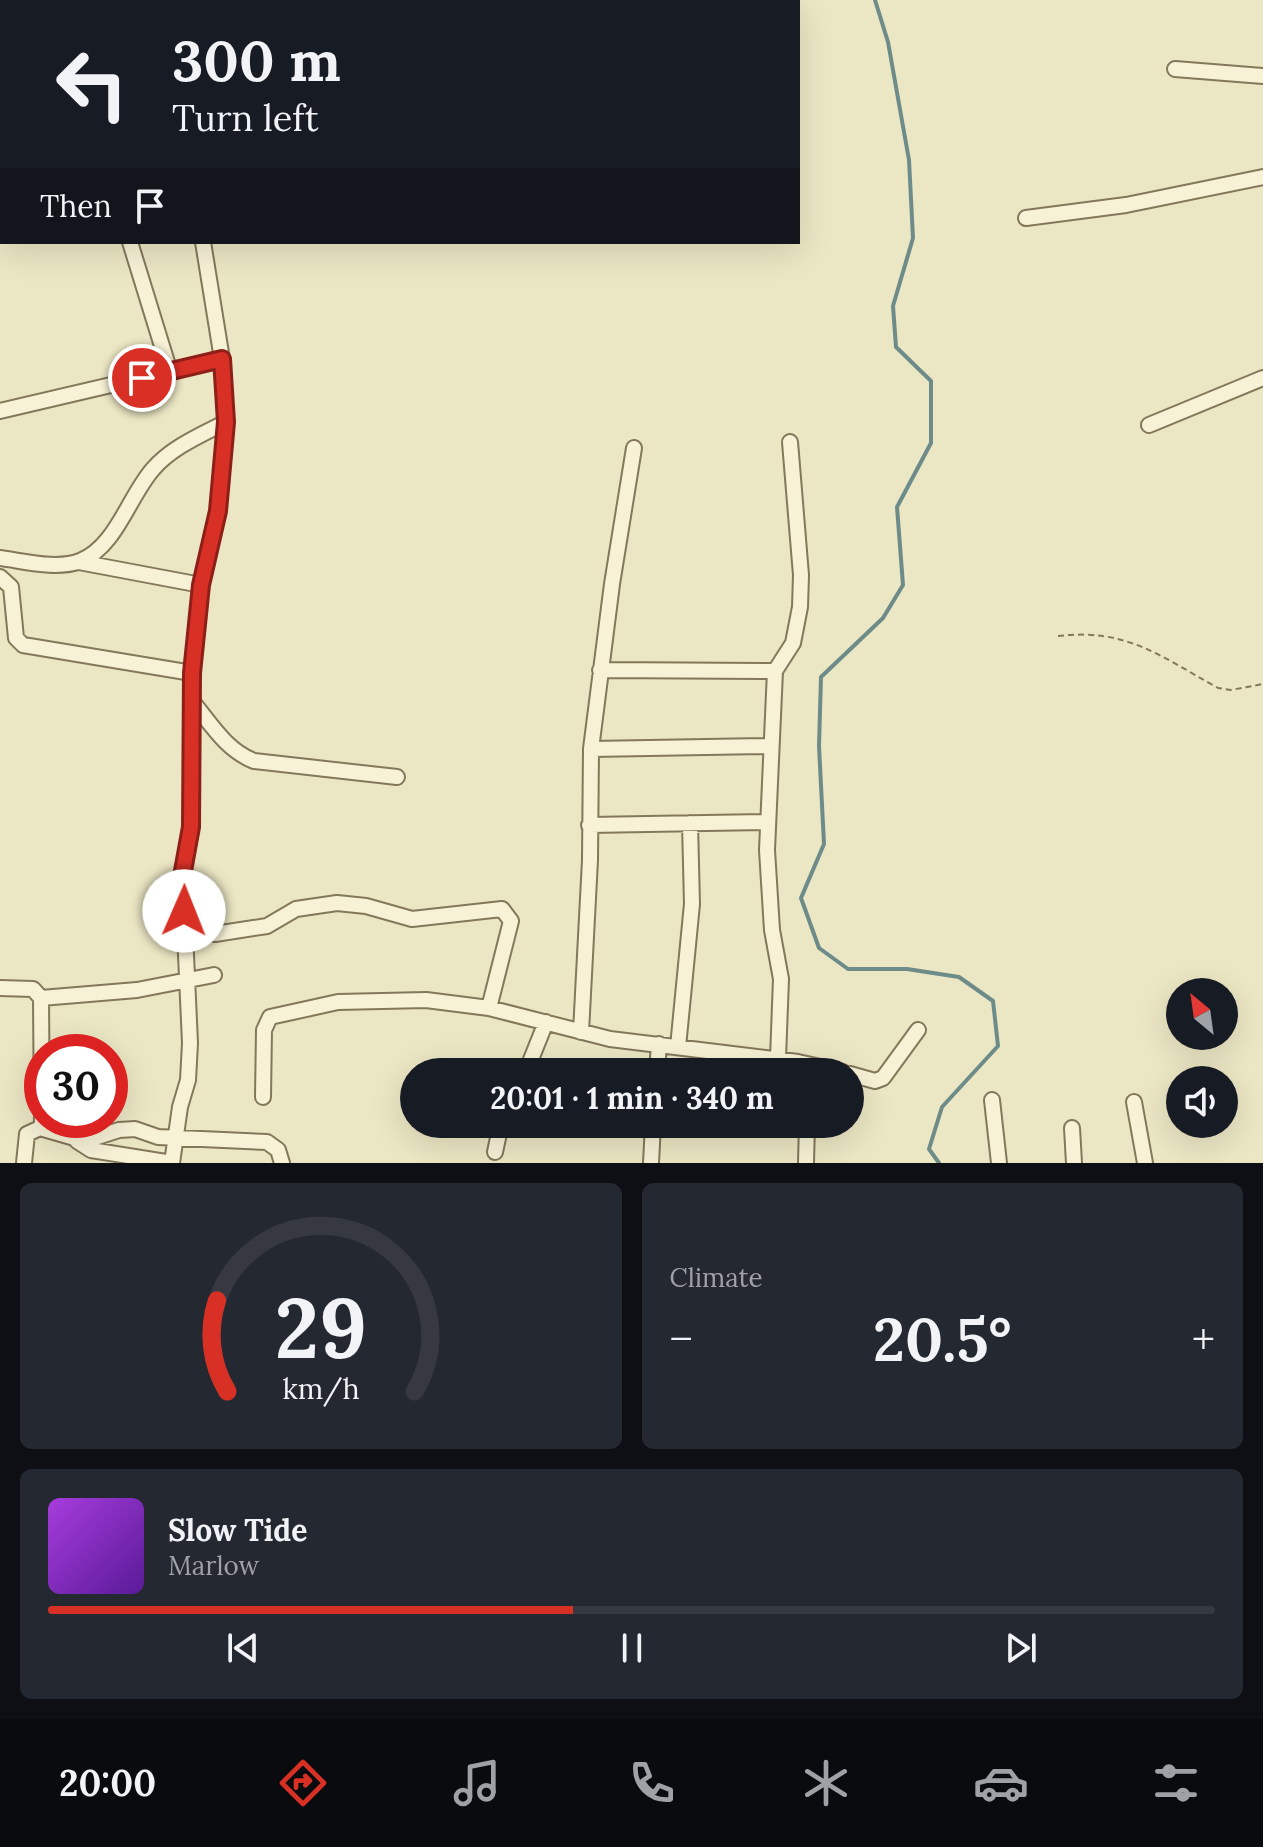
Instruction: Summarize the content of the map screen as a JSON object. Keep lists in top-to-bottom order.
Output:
{
  "north": "top left",
  "page": {
    "turn": ["300 m", "Turn left"],
    "then": "Then",
    "limit": "30",
    "trip": "20:01 · 1 min · 340 m",
    "tile": "Climate",
    "heat": ["−", "20.5°", "+"],
    "song": ["Slow Tide", "Marlow"],
    "tabs": "20:00",
    "gauge": ["29", "km/h"]
  }
}
